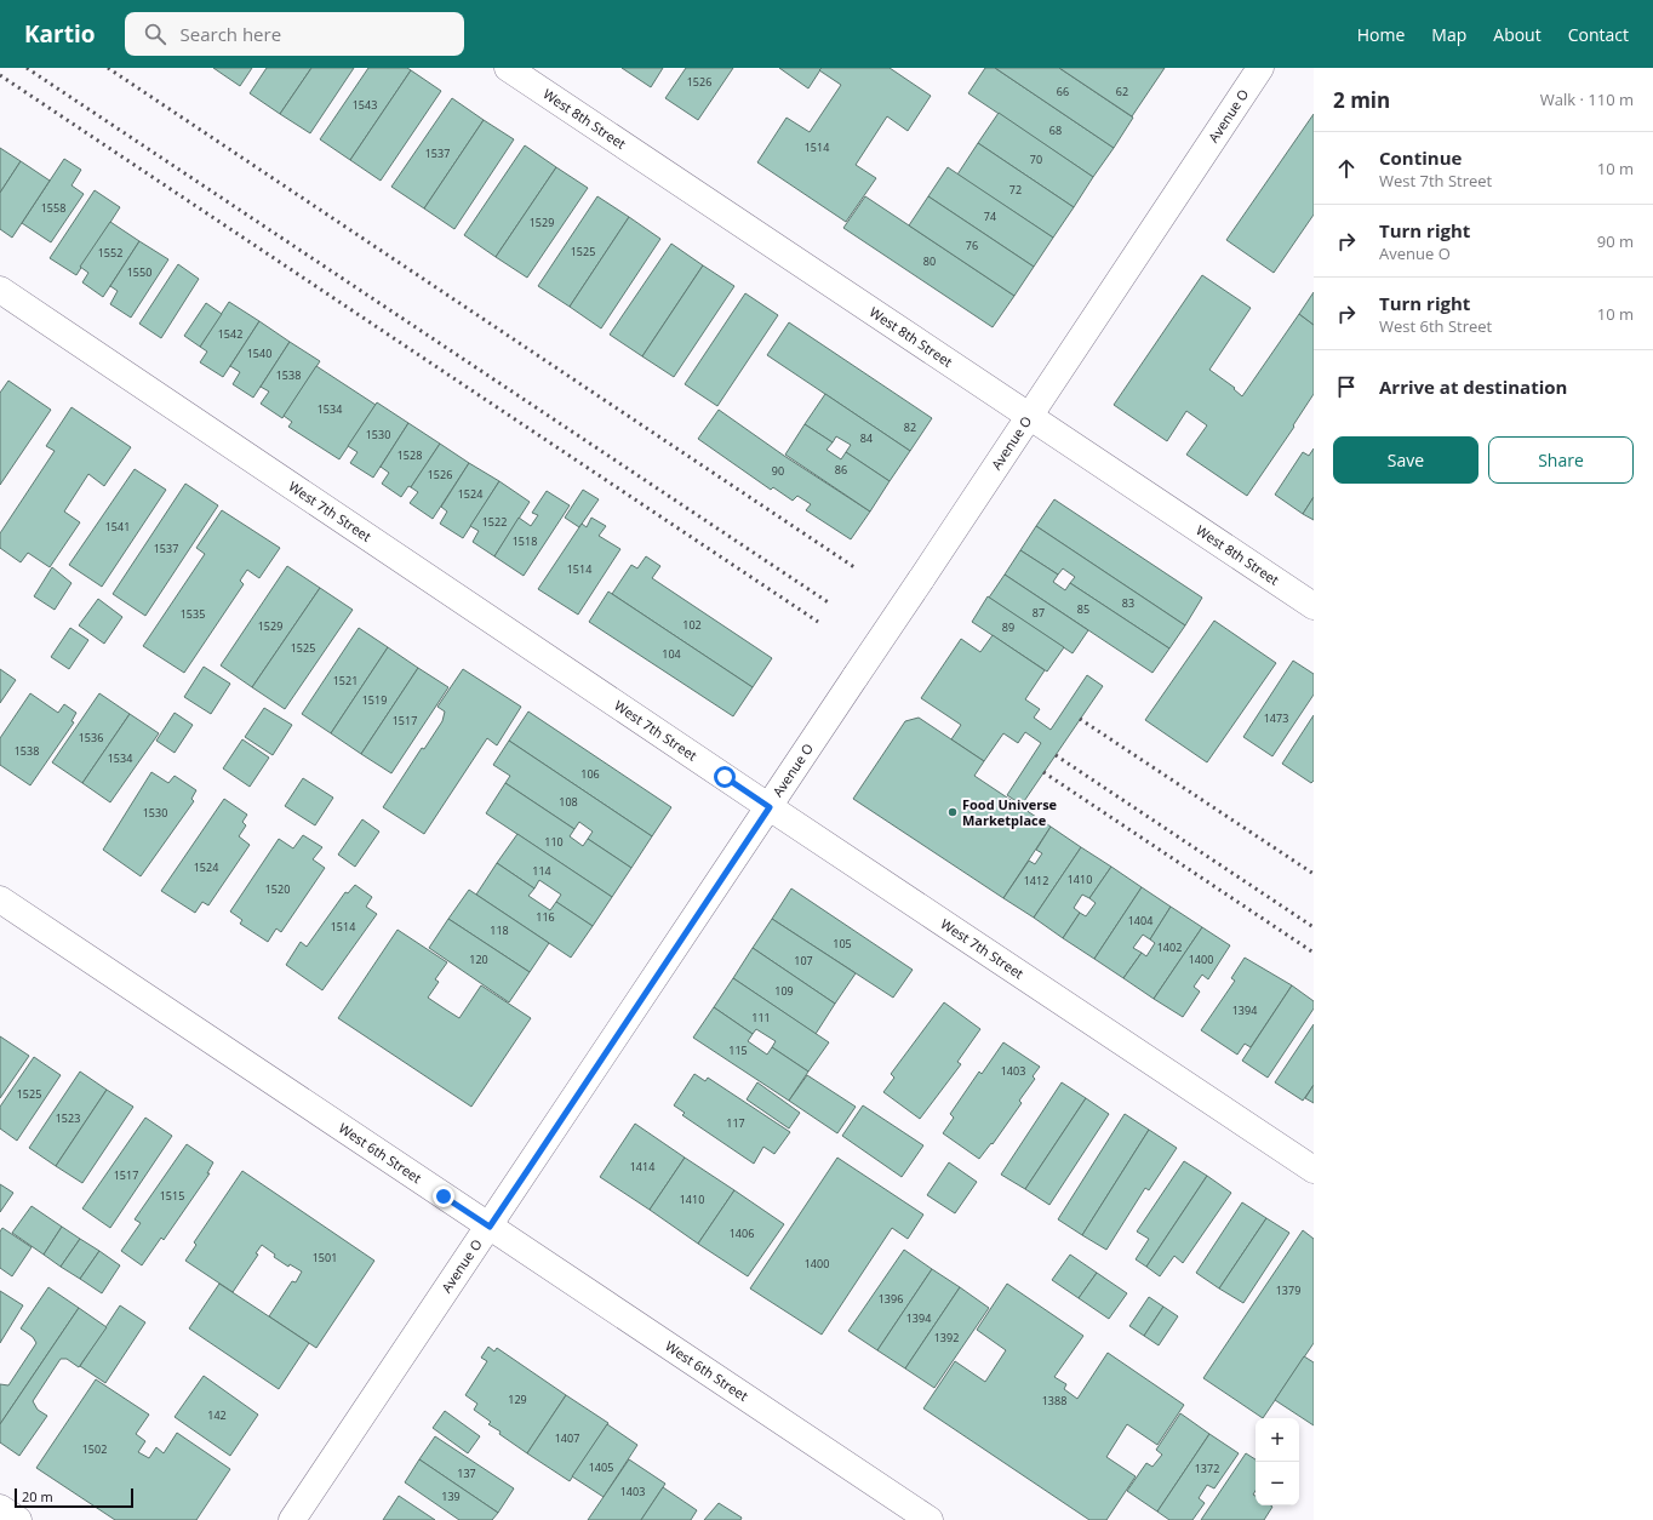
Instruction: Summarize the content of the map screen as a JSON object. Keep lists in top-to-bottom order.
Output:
{
  "streets": {
    "street": [
      "Avenue O",
      "West 8th Street",
      "West 7th Street",
      "West 6th Street"
    ]
  },
  "crossings": [
    ["Avenue O", "West 8th Street"],
    ["Avenue O", "West 7th Street"],
    ["Avenue O", "West 6th Street"]
  ],
  "places": ["Food Universe Marketplace"],
  "house_numbers": [
    "1526",
    "66",
    "62",
    "1543",
    "68",
    "1514",
    "1537",
    "70",
    "72",
    "1558",
    "74",
    "1529",
    "76",
    "1525",
    "1552",
    "80",
    "1550",
    "1542",
    "1540",
    "1538",
    "1534",
    "82",
    "1530",
    "84",
    "1528",
    "86",
    "90",
    "1526",
    "1524",
    "1522",
    "1541",
    "1518",
    "1537",
    "1514",
    "83",
    "85",
    "87",
    "1535",
    "102",
    "1529",
    "89",
    "1525",
    "104",
    "1521",
    "1519",
    "1473",
    "1517",
    "1536",
    "1538",
    "1534",
    "106",
    "108",
    "1530",
    "110",
    "1524",
    "114",
    "1410",
    "1412",
    "1520",
    "116",
    "1404",
    "1514",
    "118",
    "105",
    "1402",
    "120",
    "1400",
    "107",
    "109",
    "1394",
    "111",
    "115",
    "1403",
    "1525",
    "1523",
    "117",
    "1414",
    "1517",
    "1515",
    "1410",
    "1406",
    "1501",
    "1400",
    "1379",
    "1396",
    "1394",
    "1392",
    "129",
    "1388",
    "142",
    "1407",
    "1502",
    "1405",
    "1372",
    "137",
    "1403",
    "139"
  ],
  "scale_bar": "20 m",
  "page": {
    "header": "Kartio",
    "search": "Search here",
    "nav": [
      "Home",
      "Map",
      "About",
      "Contact"
    ],
    "heading": ["2 min", "Walk · 110 m"],
    "list": [
      ["Continue", "West 7th Street", "10 m"],
      ["Turn right", "Avenue O", "90 m"],
      ["Turn right", "West 6th Street", "10 m"],
      "Arrive at destination"
    ],
    "buttons": ["Save", "Share"],
    "map_buttons": ["+", "−"],
    "scale": "20 m"
  }
}
